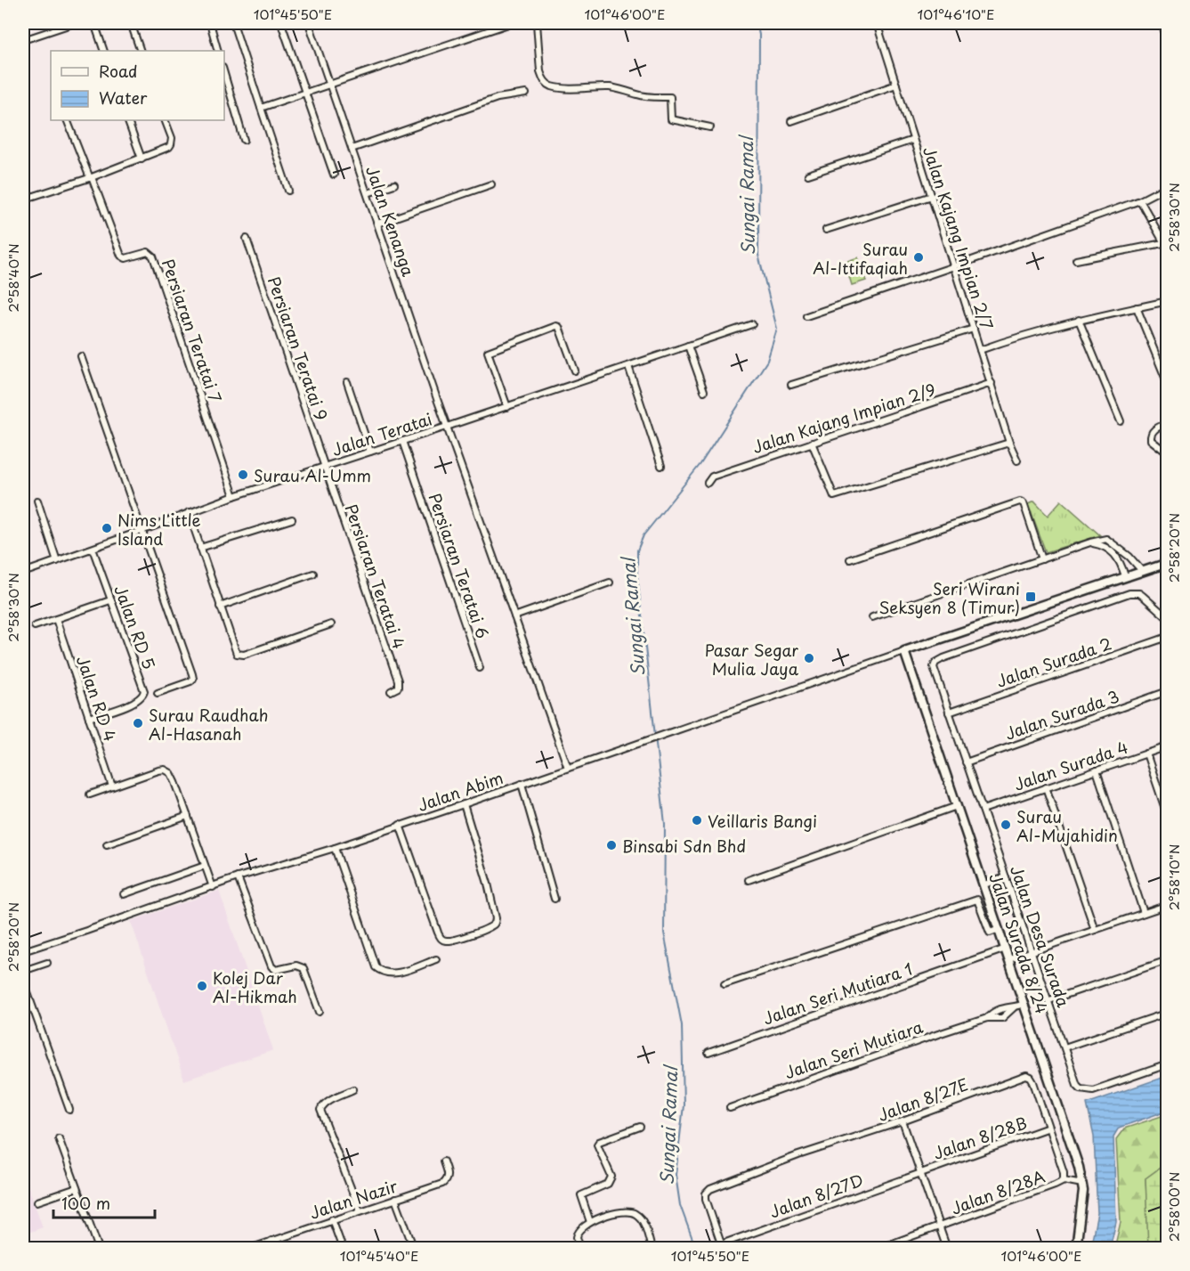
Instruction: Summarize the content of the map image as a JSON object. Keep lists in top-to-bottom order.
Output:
{
  "streets": {
    "street": [
      "Jalan Kenanga",
      "Jalan Kajang Impian 2/7",
      "Persiaran Teratai 7",
      "Persiaran Teratai 9",
      "Jalan Kajang Impian 2/9",
      "Jalan Teratai",
      "Persiaran Teratai 6",
      "Persiaran Teratai 4",
      "Jalan RD 5",
      "Jalan Surada 2",
      "Jalan RD 4",
      "Jalan Surada 3",
      "Jalan Surada 4",
      "Jalan Abim",
      "Jalan Desa Surada",
      "Jalan Surada 8/24",
      "Jalan Seri Mutiara 1",
      "Jalan Seri Mutiara",
      "Jalan 8/27E",
      "Jalan 8/28B",
      "Jalan 8/28A",
      "Jalan 8/27D",
      "Jalan Nazir"
    ]
  },
  "crossings": [
    ["Jalan Kenanga", "Jalan Teratai"],
    ["Jalan Kenanga", "Jalan Abim"],
    ["Jalan Kajang Impian 2/7", "Jalan Kajang Impian 2/9"],
    ["Persiaran Teratai 7", "Jalan Teratai"],
    ["Persiaran Teratai 9", "Jalan Teratai"],
    ["Persiaran Teratai 9", "Persiaran Teratai 4"],
    ["Jalan Teratai", "Persiaran Teratai 6"],
    ["Jalan Teratai", "Persiaran Teratai 4"],
    ["Jalan Teratai", "Jalan RD 5"],
    ["Jalan RD 5", "Jalan RD 4"],
    ["Jalan Surada 2", "Jalan Desa Surada"],
    ["Jalan Surada 3", "Jalan Desa Surada"],
    ["Jalan Surada 4", "Jalan Desa Surada"],
    ["Jalan Abim", "Jalan Surada 8/24"],
    ["Jalan Surada 8/24", "Jalan Seri Mutiara 1"],
    ["Jalan Surada 8/24", "Jalan Seri Mutiara"],
    ["Jalan 8/27E", "Jalan 8/28B"],
    ["Jalan 8/27E", "Jalan 8/28A"],
    ["Jalan 8/27E", "Jalan 8/27D"],
    ["Jalan 8/28B", "Jalan 8/27D"]
  ],
  "water": ["Sungai Ramal"],
  "places": {
    "other": [
      "Surau Al-Ittifaqiah",
      "Surau Al-Umm",
      "Nims Little Island",
      "Pasar Segar Mulia Jaya",
      "Surau Raudhah Al-Hasanah",
      "Veillaris Bangi",
      "Surau Al-Mujahidin",
      "Binsabi Sdn Bhd",
      "Kolej Dar Al-Hikmah"
    ],
    "transit": ["Seri Wirani Seksyen 8 (Timur)"]
  },
  "legend": ["Road", "Water"],
  "scale_bar": "100 m",
  "coordinates": [
    "101°45'50\"E",
    "101°46'00\"E",
    "101°46'10\"E",
    "2°58'30\"N",
    "2°58'40\"N",
    "2°58'20\"N",
    "2°58'10\"N",
    "2°58'00\"N",
    "101°45'40\"E"
  ]
}
